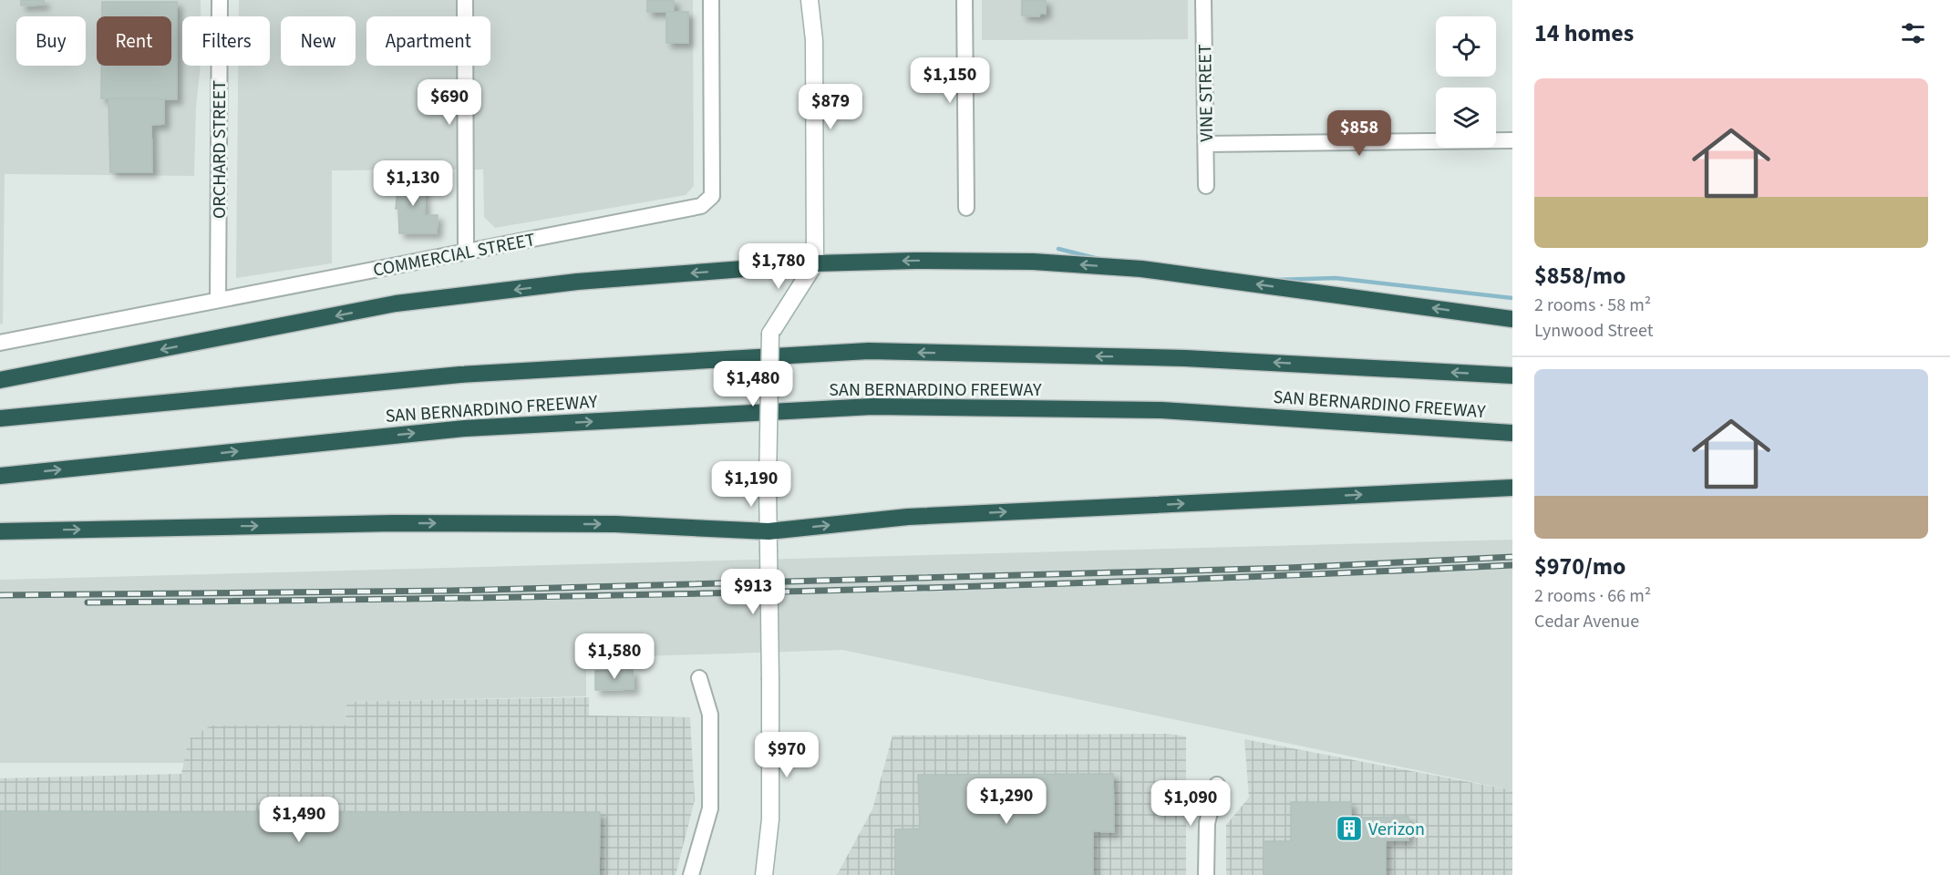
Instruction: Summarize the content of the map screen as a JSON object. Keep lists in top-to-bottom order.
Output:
{
  "streets": {
    "highway": ["SAN BERNARDINO FREEWAY"],
    "street": ["VINE STREET", "ORCHARD STREET", "COMMERCIAL STREET"]
  },
  "crossings": [
    ["ORCHARD STREET", "COMMERCIAL STREET"]
  ],
  "places": {
    "building": ["Verizon"]
  },
  "page": {
    "heading": "14 homes",
    "chip": [
      "Buy",
      "Rent",
      "Filters",
      "New",
      "Apartment"
    ],
    "price": [
      "$1,150",
      "$690",
      "$879",
      "$858",
      "$1,130",
      "$1,780",
      "$1,480",
      "$1,190",
      "$913",
      "$1,580",
      "$970",
      "$1,290",
      "$1,090",
      "$1,490"
    ],
    "list": [
      {
        "name": "$858/mo",
        "note": "2 rooms · 58 m² · Lynwood Street"
      },
      {
        "name": "$970/mo",
        "note": "2 rooms · 66 m² · Cedar Avenue"
      }
    ]
  }
}
